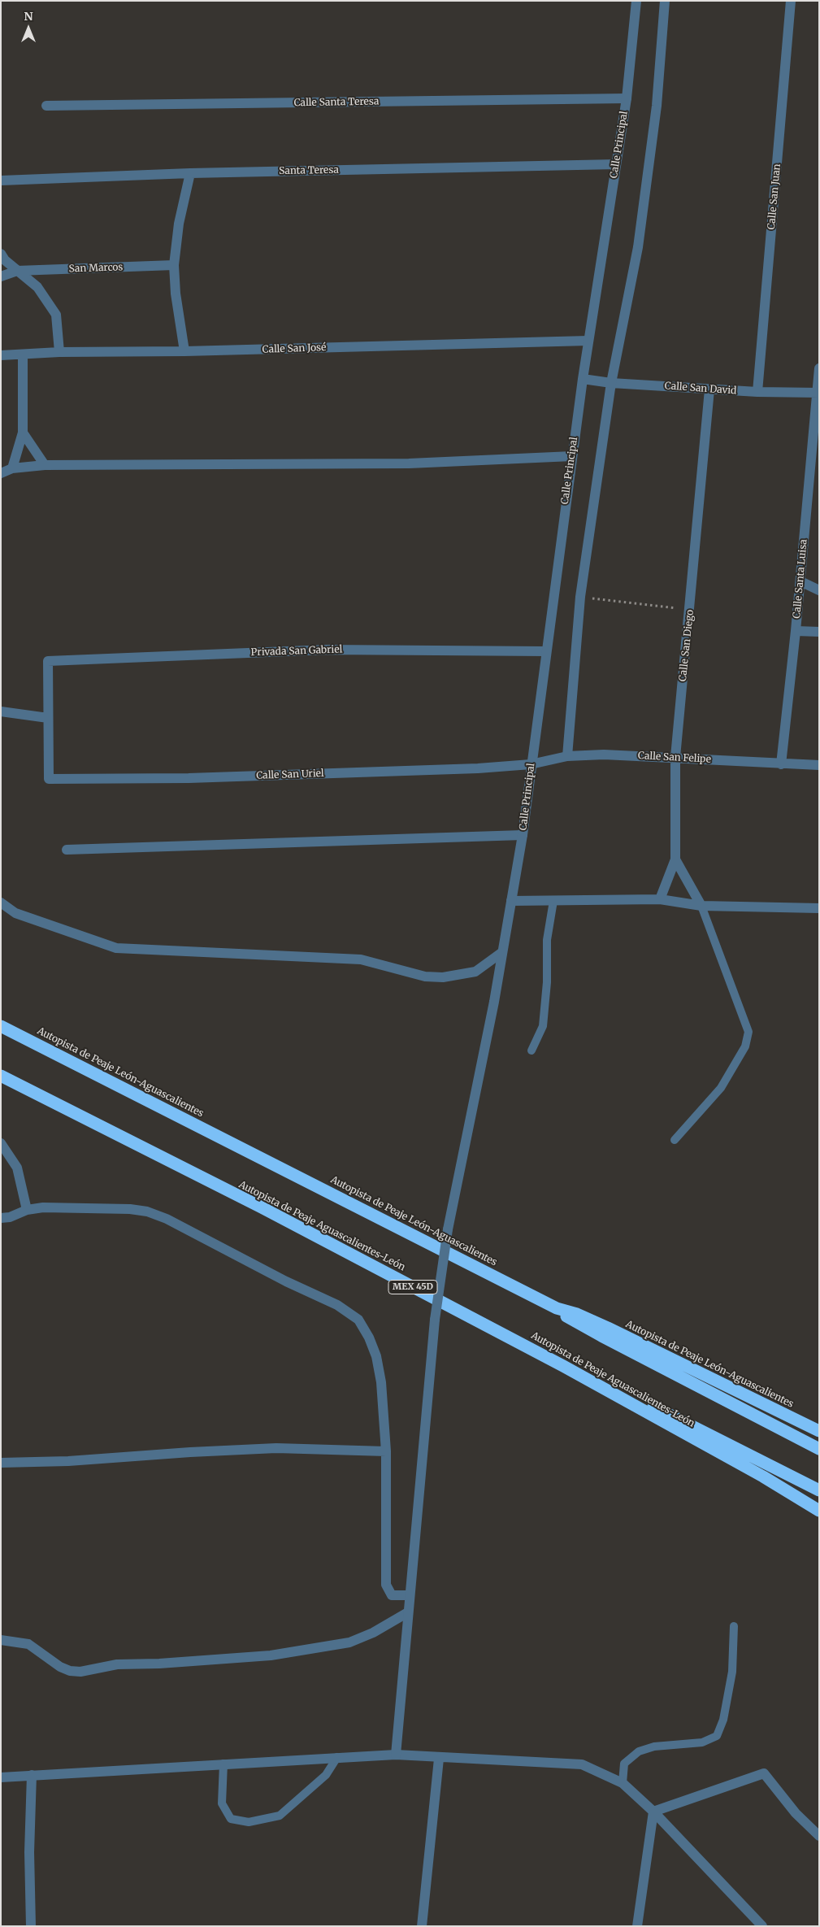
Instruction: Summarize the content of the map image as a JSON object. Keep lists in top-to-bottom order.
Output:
{
  "streets": {
    "highway": ["Autopista de Peaje León-Aguascalientes", "Autopista de Peaje Aguascalientes-León", "MEX 45D"],
    "street": [
      "Calle Santa Teresa",
      "Calle Principal",
      "Santa Teresa",
      "Calle San Juan",
      "San Marcos",
      "Calle San José",
      "Calle San David",
      "Calle Santa Luisa",
      "Calle San Diego",
      "Privada San Gabriel",
      "Calle San Felipe",
      "Calle San Uriel"
    ]
  },
  "crossings": [
    ["Calle Santa Teresa", "Calle Principal"],
    ["Calle Principal", "Santa Teresa"],
    ["Calle Principal", "Calle San José"],
    ["Calle Principal", "Calle San David"],
    ["Calle Principal", "Privada San Gabriel"],
    ["Calle Principal", "Calle San Felipe"],
    ["Calle Principal", "Calle San Uriel"],
    ["Calle San Juan", "Calle San David"],
    ["Calle San David", "Calle Santa Luisa"],
    ["Calle San David", "Calle San Diego"],
    ["Calle Santa Luisa", "Calle San Felipe"],
    ["Calle San Diego", "Calle San Felipe"],
    ["Privada San Gabriel", "Calle San Uriel"],
    ["Calle San Felipe", "Calle San Uriel"]
  ],
  "north": "top"
}
